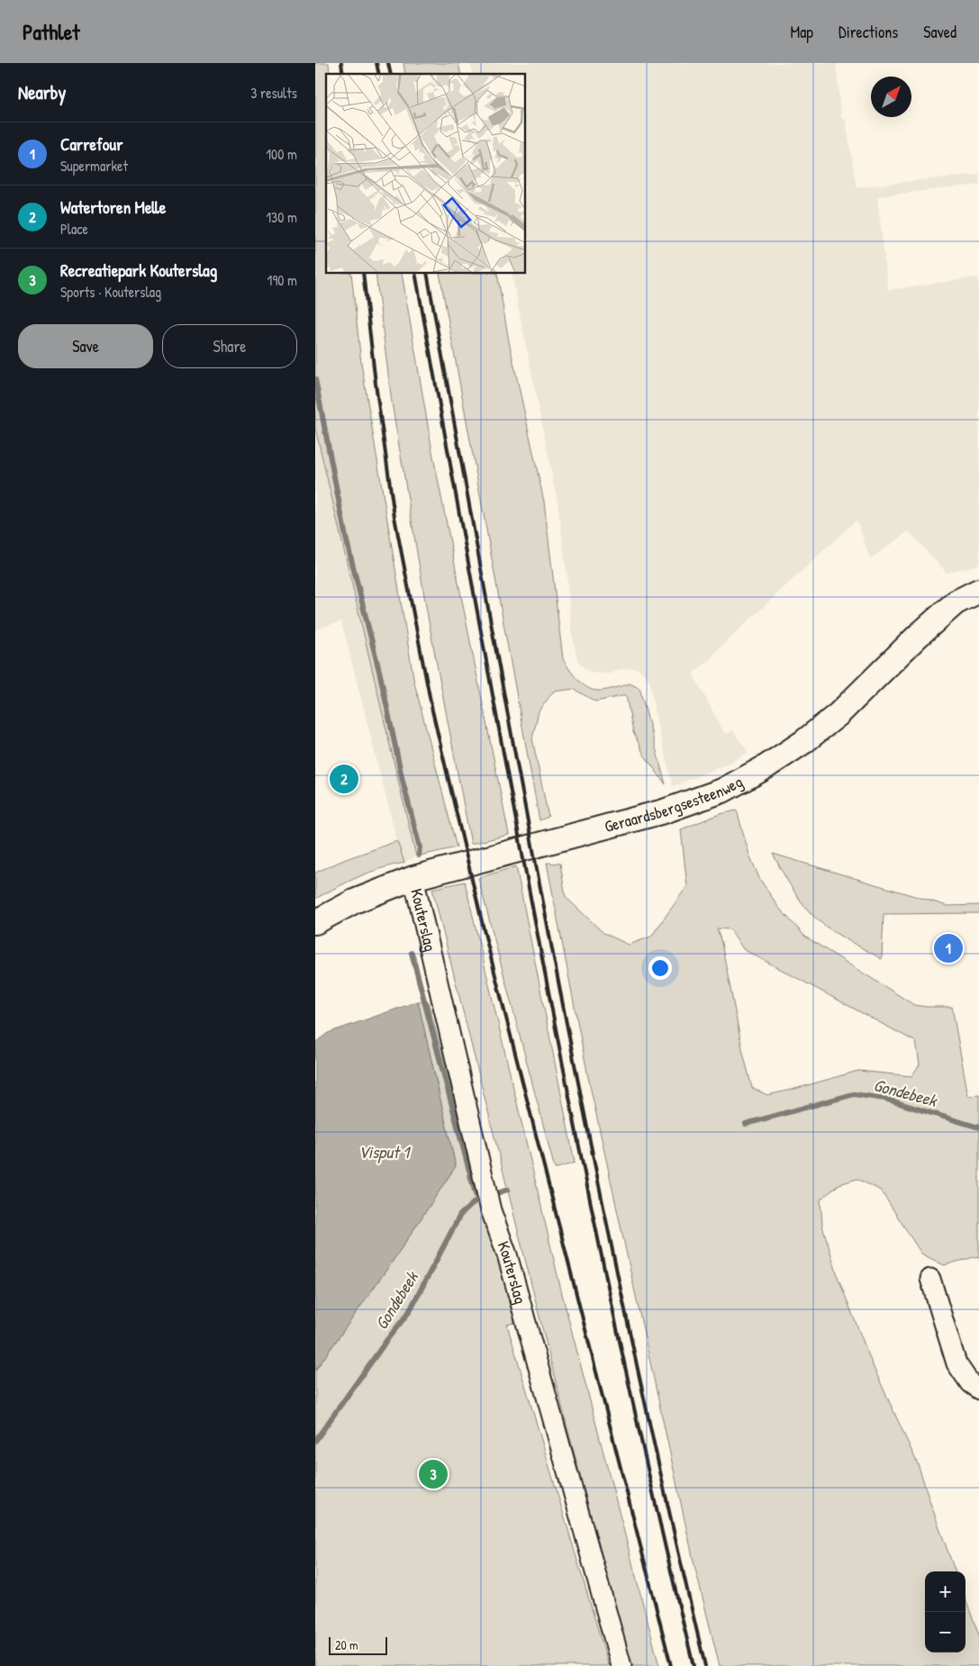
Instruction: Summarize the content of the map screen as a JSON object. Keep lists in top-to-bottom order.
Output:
{
  "streets": {
    "main road": ["Geraardsbergsesteenweg"],
    "street": ["Kouterslag"]
  },
  "crossings": [
    ["Geraardsbergsesteenweg", "Kouterslag"]
  ],
  "water": ["Gondebeek", "Visput 1"],
  "scale_bar": "20 m",
  "north": "top right",
  "page": {
    "header": "Pathlet",
    "nav": ["Map", "Directions", "Saved"],
    "heading": ["Nearby", "3 results"],
    "list": [
      {
        "mark": "1",
        "name": "Carrefour",
        "note": "Supermarket",
        "value": "100 m"
      },
      {
        "mark": "2",
        "name": "Watertoren Melle",
        "note": "Place",
        "value": "130 m"
      },
      {
        "mark": "3",
        "name": "Recreatiepark Kouterslag",
        "note": "Sports · Kouterslag",
        "value": "190 m"
      }
    ],
    "buttons": ["Save", "Share"],
    "pins": ["2", "1", "3"],
    "map_buttons": ["+", "−"],
    "scale": "20 m"
  }
}
